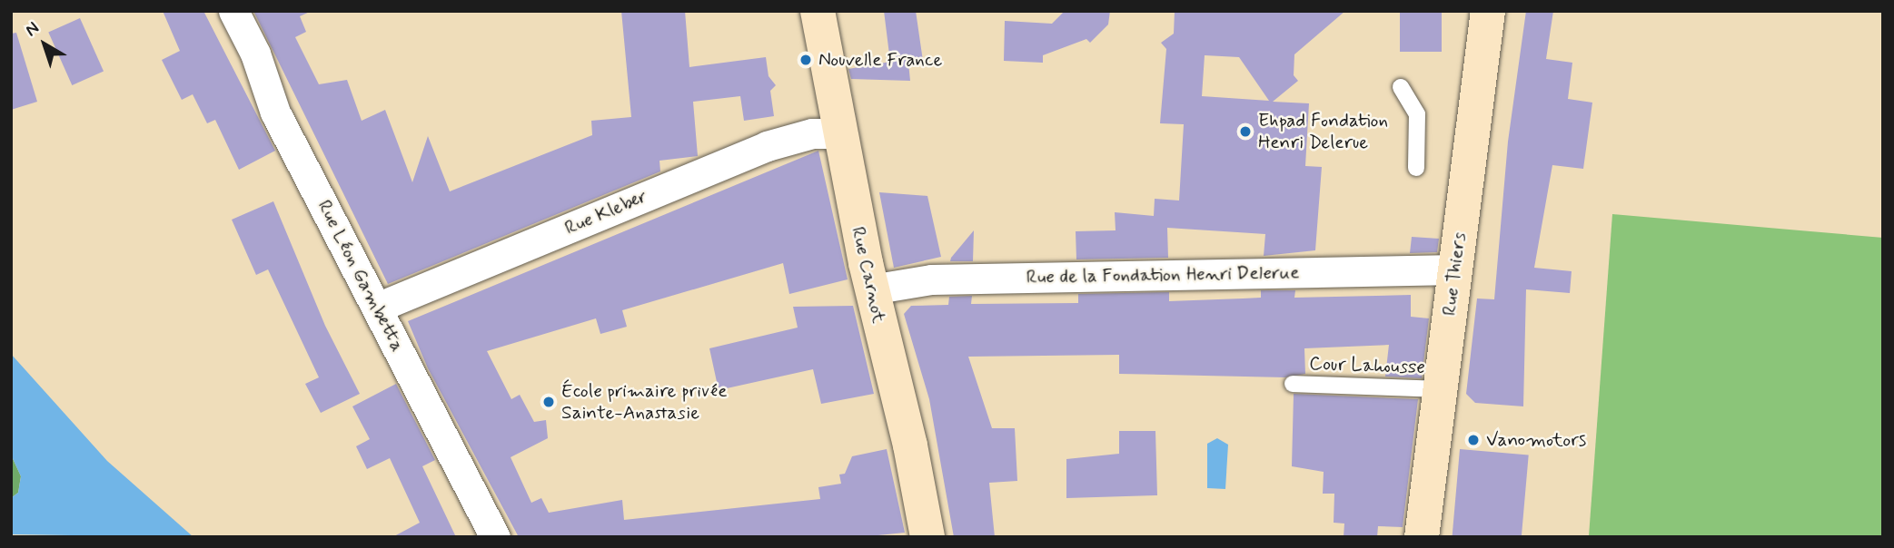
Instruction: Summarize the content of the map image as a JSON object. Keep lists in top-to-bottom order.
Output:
{
  "streets": {
    "main road": ["Rue Thiers", "Rue Carnot"],
    "street": ["Rue Kleber", "Rue de la Fondation Henri Delerue", "Rue Léon Gambetta"],
    "lane": ["Cour Lahousse"]
  },
  "crossings": [
    ["Rue Kleber", "Rue Carnot"],
    ["Rue Kleber", "Rue Léon Gambetta"],
    ["Rue Thiers", "Rue de la Fondation Henri Delerue"],
    ["Rue Thiers", "Cour Lahousse"],
    ["Rue Carnot", "Rue de la Fondation Henri Delerue"]
  ],
  "places": [
    "Nouvelle France",
    "Ehpad Fondation Henri Delerue",
    "École primaire privée Sainte-Anastasie",
    "Vanomotors"
  ],
  "north": "top left"
}
